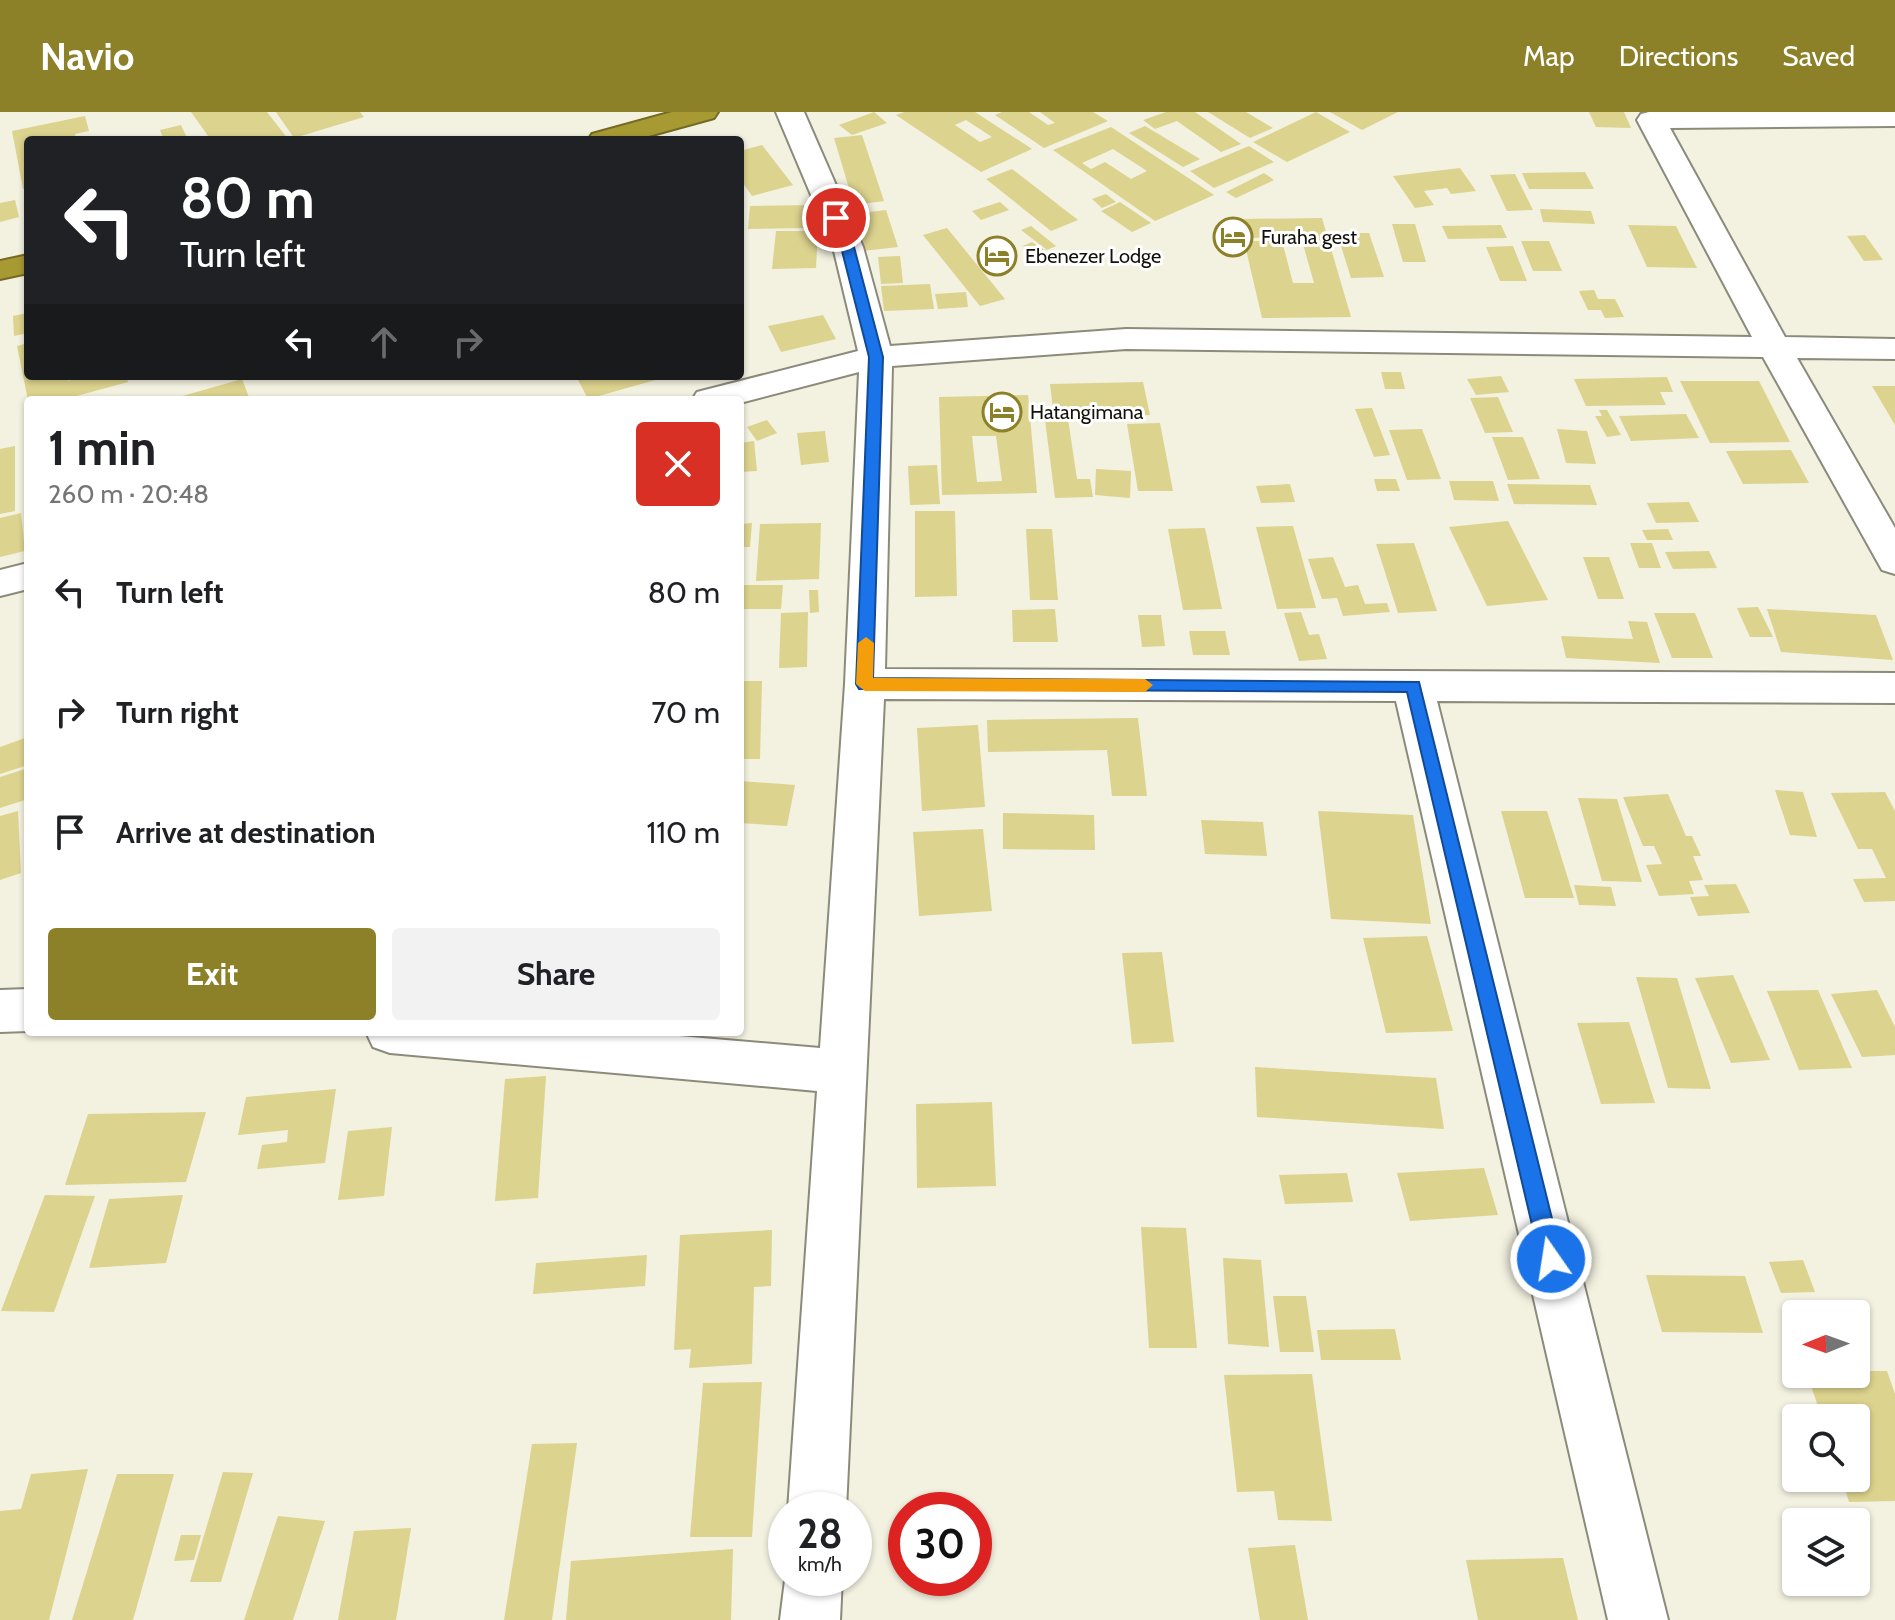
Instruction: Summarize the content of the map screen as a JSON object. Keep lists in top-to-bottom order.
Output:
{
  "places": {
    "hotel": ["Furaha gest", "Ebenezer Lodge", "Hatangimana"]
  },
  "north": "left",
  "page": {
    "header": "Navio",
    "nav": ["Map", "Directions", "Saved"],
    "turn": ["80 m", "Turn left"],
    "heading": ["1 min", "260 m · 20:48"],
    "list": [
      {
        "name": "Turn left",
        "value": "80 m"
      },
      {
        "name": "Turn right",
        "value": "70 m"
      },
      {
        "name": "Arrive at destination",
        "value": "110 m"
      }
    ],
    "buttons": ["Exit", "Share"],
    "speed": "28 km/h",
    "limit": "30"
  }
}
